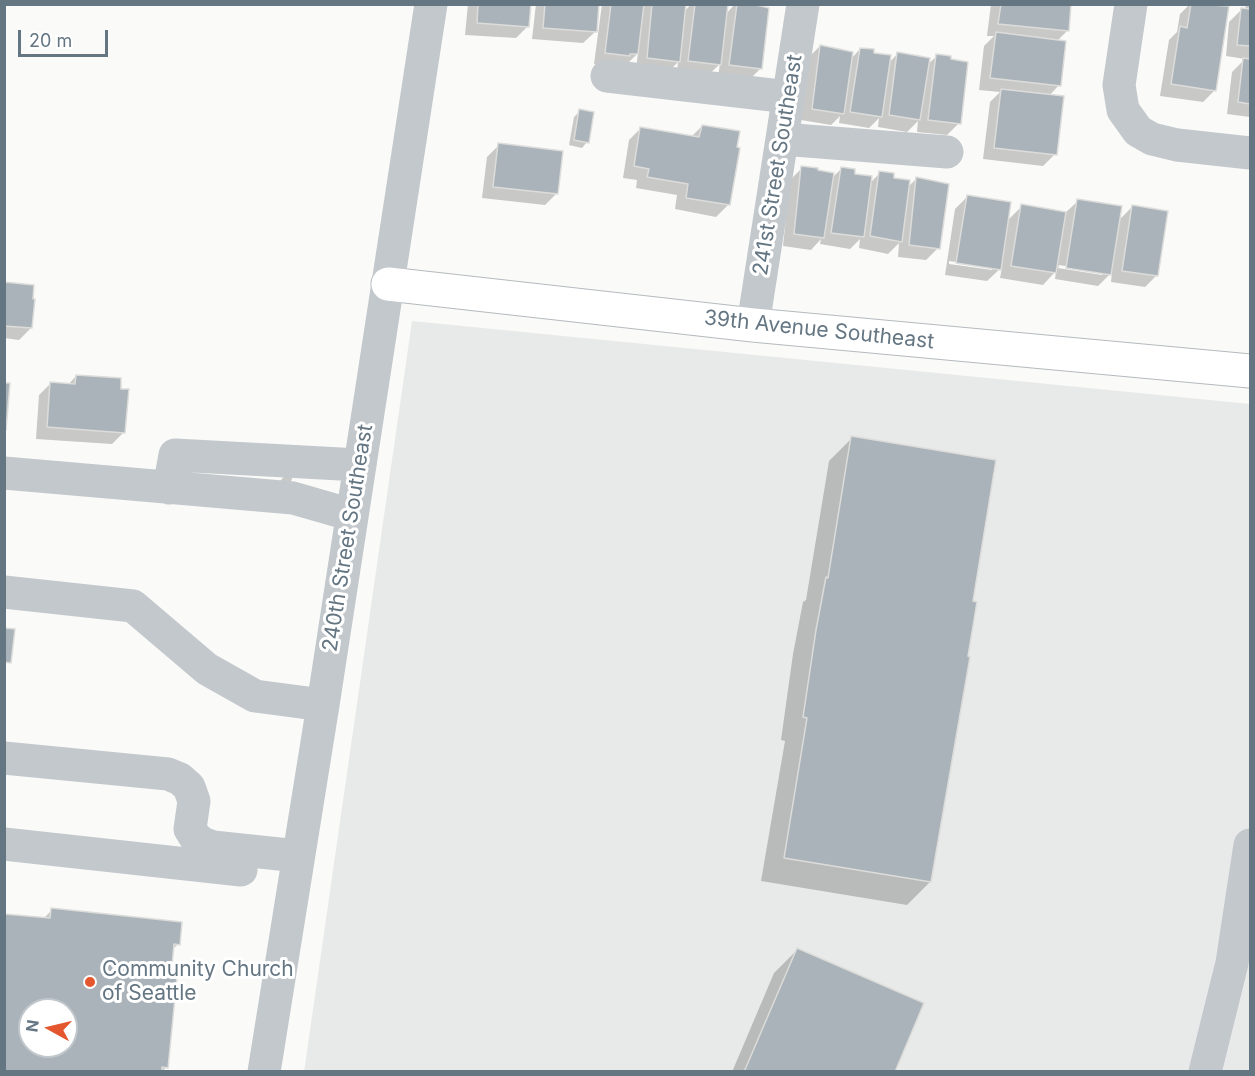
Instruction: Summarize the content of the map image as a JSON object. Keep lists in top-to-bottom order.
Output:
{
  "streets": {
    "main road": ["39th Avenue Southeast"],
    "street": ["241st Street Southeast", "240th Street Southeast"]
  },
  "crossings": [
    ["241st Street Southeast", "39th Avenue Southeast"],
    ["39th Avenue Southeast", "240th Street Southeast"]
  ],
  "places": ["Community Church of Seattle"],
  "scale_bar": "20 m",
  "north": "left"
}
